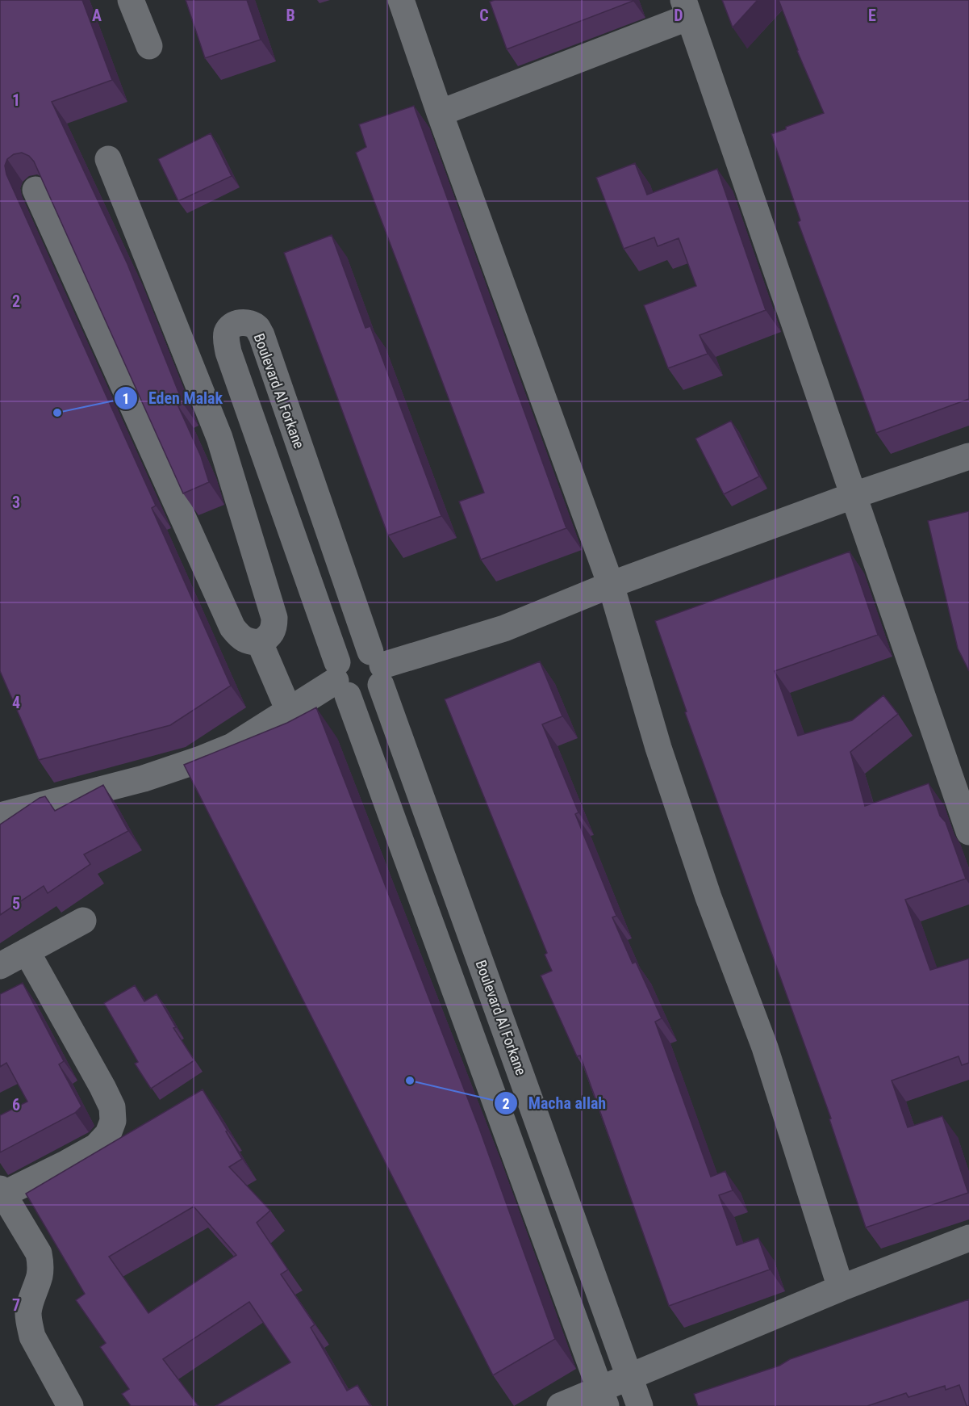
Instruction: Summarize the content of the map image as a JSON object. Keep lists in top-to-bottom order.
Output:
{
  "streets": {
    "street": ["Boulevard Al Forkane"]
  },
  "places": ["Eden Malak", "Macha allah"],
  "grid": {
    "columns": [
      "A",
      "B",
      "C",
      "D",
      "E"
    ],
    "rows": [
      "1",
      "2",
      "3",
      "4",
      "5",
      "6",
      "7"
    ]
  }
}
